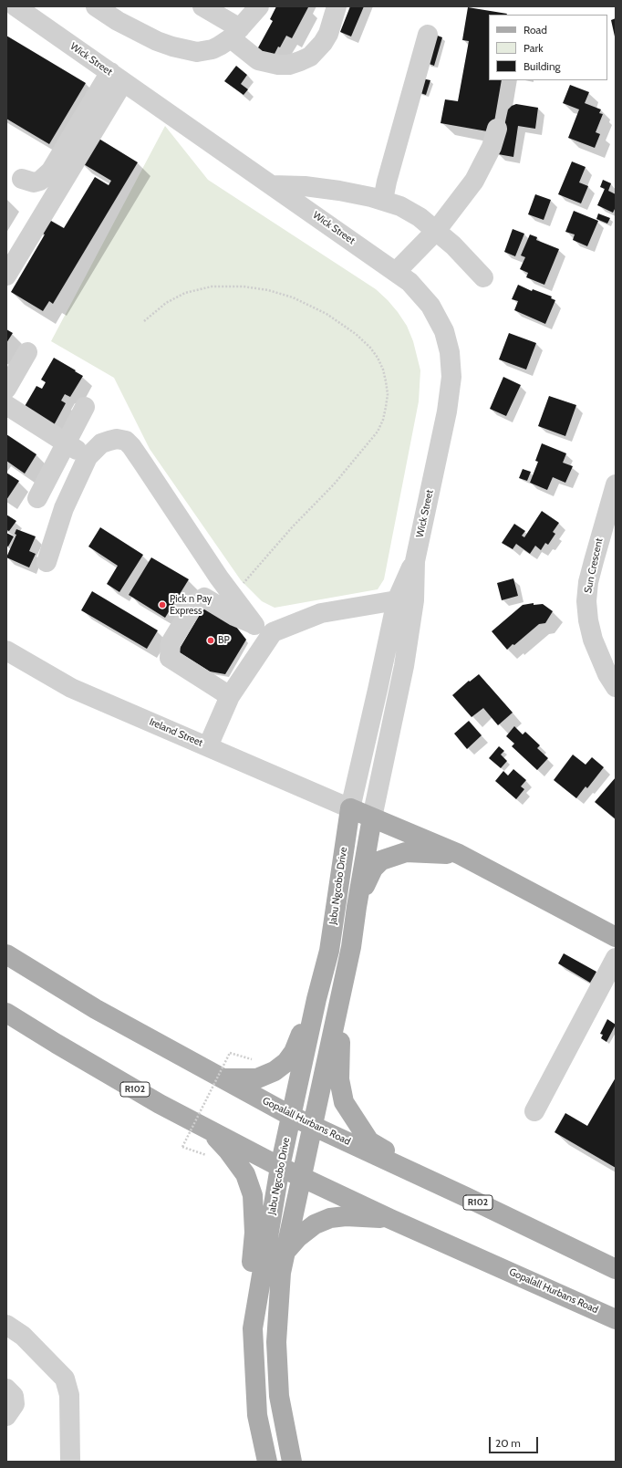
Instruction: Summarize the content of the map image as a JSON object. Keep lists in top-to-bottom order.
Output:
{
  "streets": {
    "main road": ["Jabu Ngcobo Drive", "R102", "Gopalall Hurbans Road"],
    "street": ["Wick Street", "Sun Crescent", "Ireland Street"]
  },
  "crossings": [
    ["Wick Street", "Ireland Street"],
    ["Wick Street", "Jabu Ngcobo Drive"],
    ["Ireland Street", "Jabu Ngcobo Drive"],
    ["Jabu Ngcobo Drive", "Gopalall Hurbans Road"]
  ],
  "places": ["Pick n Pay Express", "BP"],
  "legend": ["Road", "Park", "Building"],
  "scale_bar": "20 m"
}
